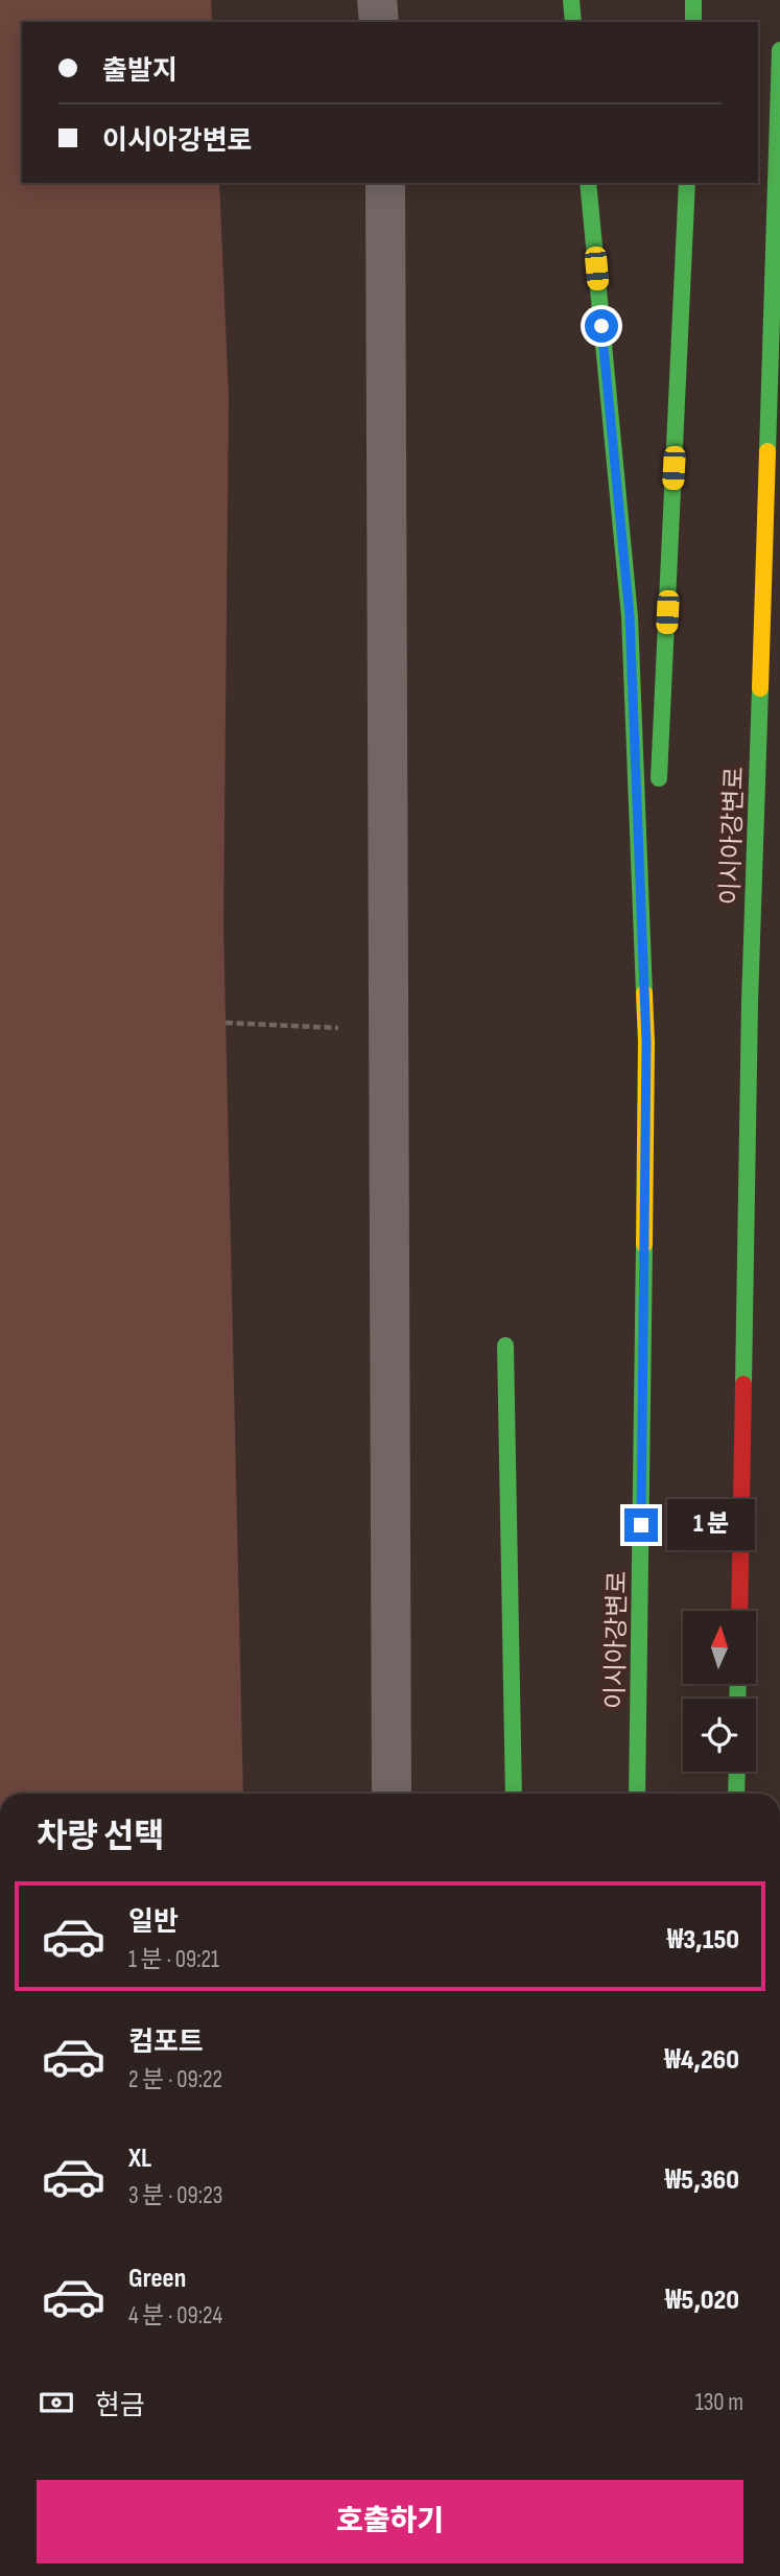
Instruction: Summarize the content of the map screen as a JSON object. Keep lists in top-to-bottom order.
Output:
{
  "streets": {
    "highway": ["이시아강변로"]
  },
  "north": "top",
  "page": {
    "banner": ["출발지", "이시아강변로"],
    "bubble": "1 분",
    "heading": "차량 선택",
    "list": [
      {
        "name": "일반",
        "note": "1 분 · 09:21",
        "value": "₩3,150"
      },
      {
        "name": "컴포트",
        "note": "2 분 · 09:22",
        "value": "₩4,260"
      },
      {
        "name": "XL",
        "note": "3 분 · 09:23",
        "value": "₩5,360"
      },
      {
        "name": "Green",
        "note": "4 분 · 09:24",
        "value": "₩5,020"
      }
    ],
    "pay": ["현금", "130 m"],
    "buttons": "호출하기"
  }
}
